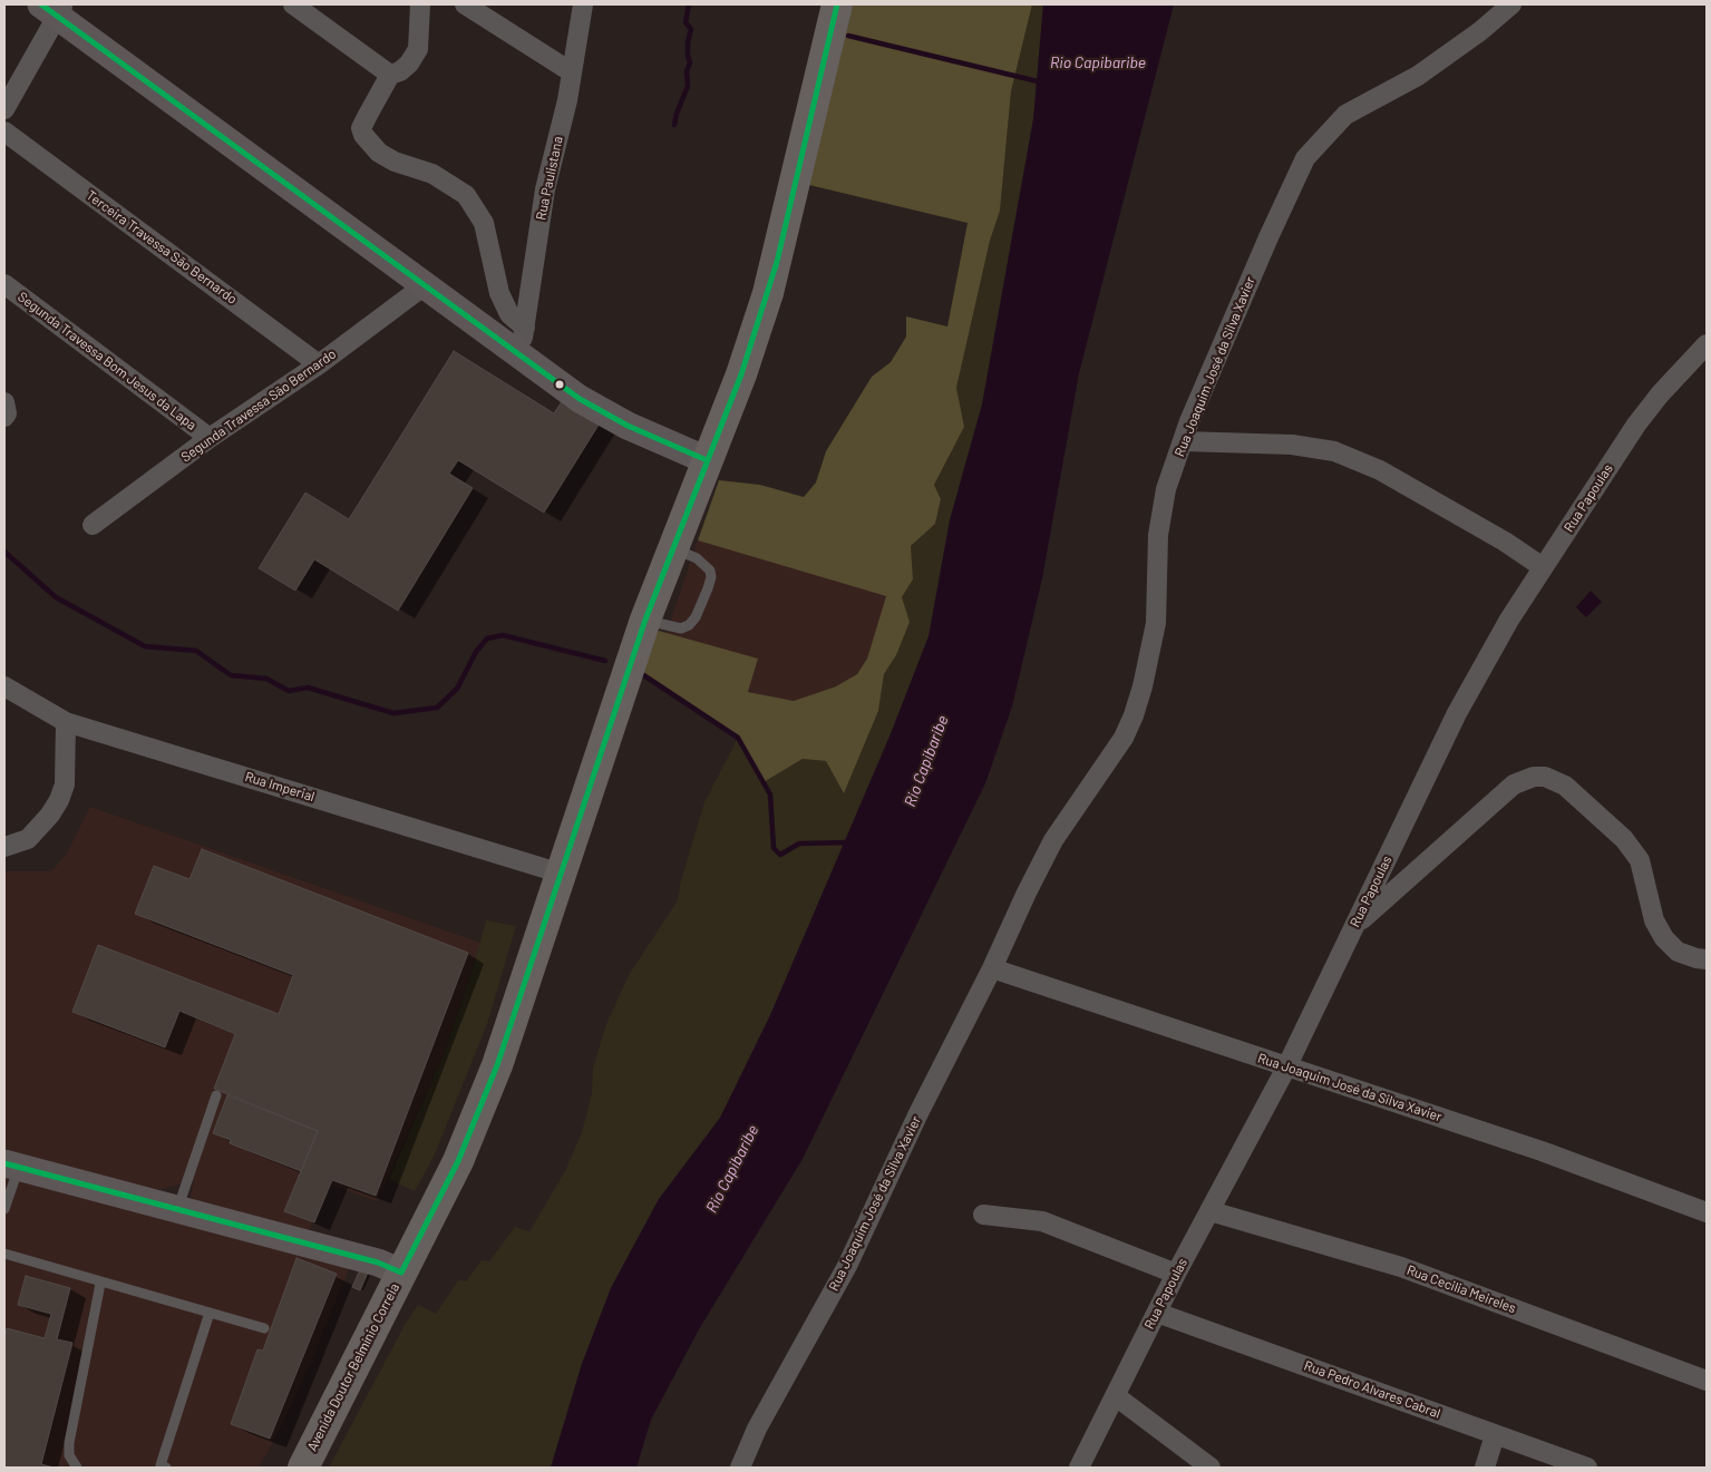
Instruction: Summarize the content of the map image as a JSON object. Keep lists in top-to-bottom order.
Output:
{
  "streets": {
    "main road": ["Avenida Doutor Belmínio Correia"],
    "street": [
      "Rua Paulistana",
      "Terceira Travessa São Bernardo",
      "Segunda Travessa Bom Jesus da Lapa",
      "Rua Joaquim José da Silva Xavier",
      "Segunda Travessa São Bernardo",
      "Rua Papoulas",
      "Rua Imperial",
      "Rua Cecilia Meireles",
      "Rua Pedro Alvares Cabral"
    ]
  },
  "crossings": [
    ["Terceira Travessa São Bernardo", "Segunda Travessa São Bernardo"],
    ["Segunda Travessa Bom Jesus da Lapa", "Segunda Travessa São Bernardo"],
    ["Rua Joaquim José da Silva Xavier", "Rua Papoulas"],
    ["Rua Papoulas", "Rua Cecilia Meireles"],
    ["Rua Papoulas", "Rua Pedro Alvares Cabral"],
    ["Rua Imperial", "Avenida Doutor Belmínio Correia"]
  ],
  "water": ["Rio Capibaribe"]
}
